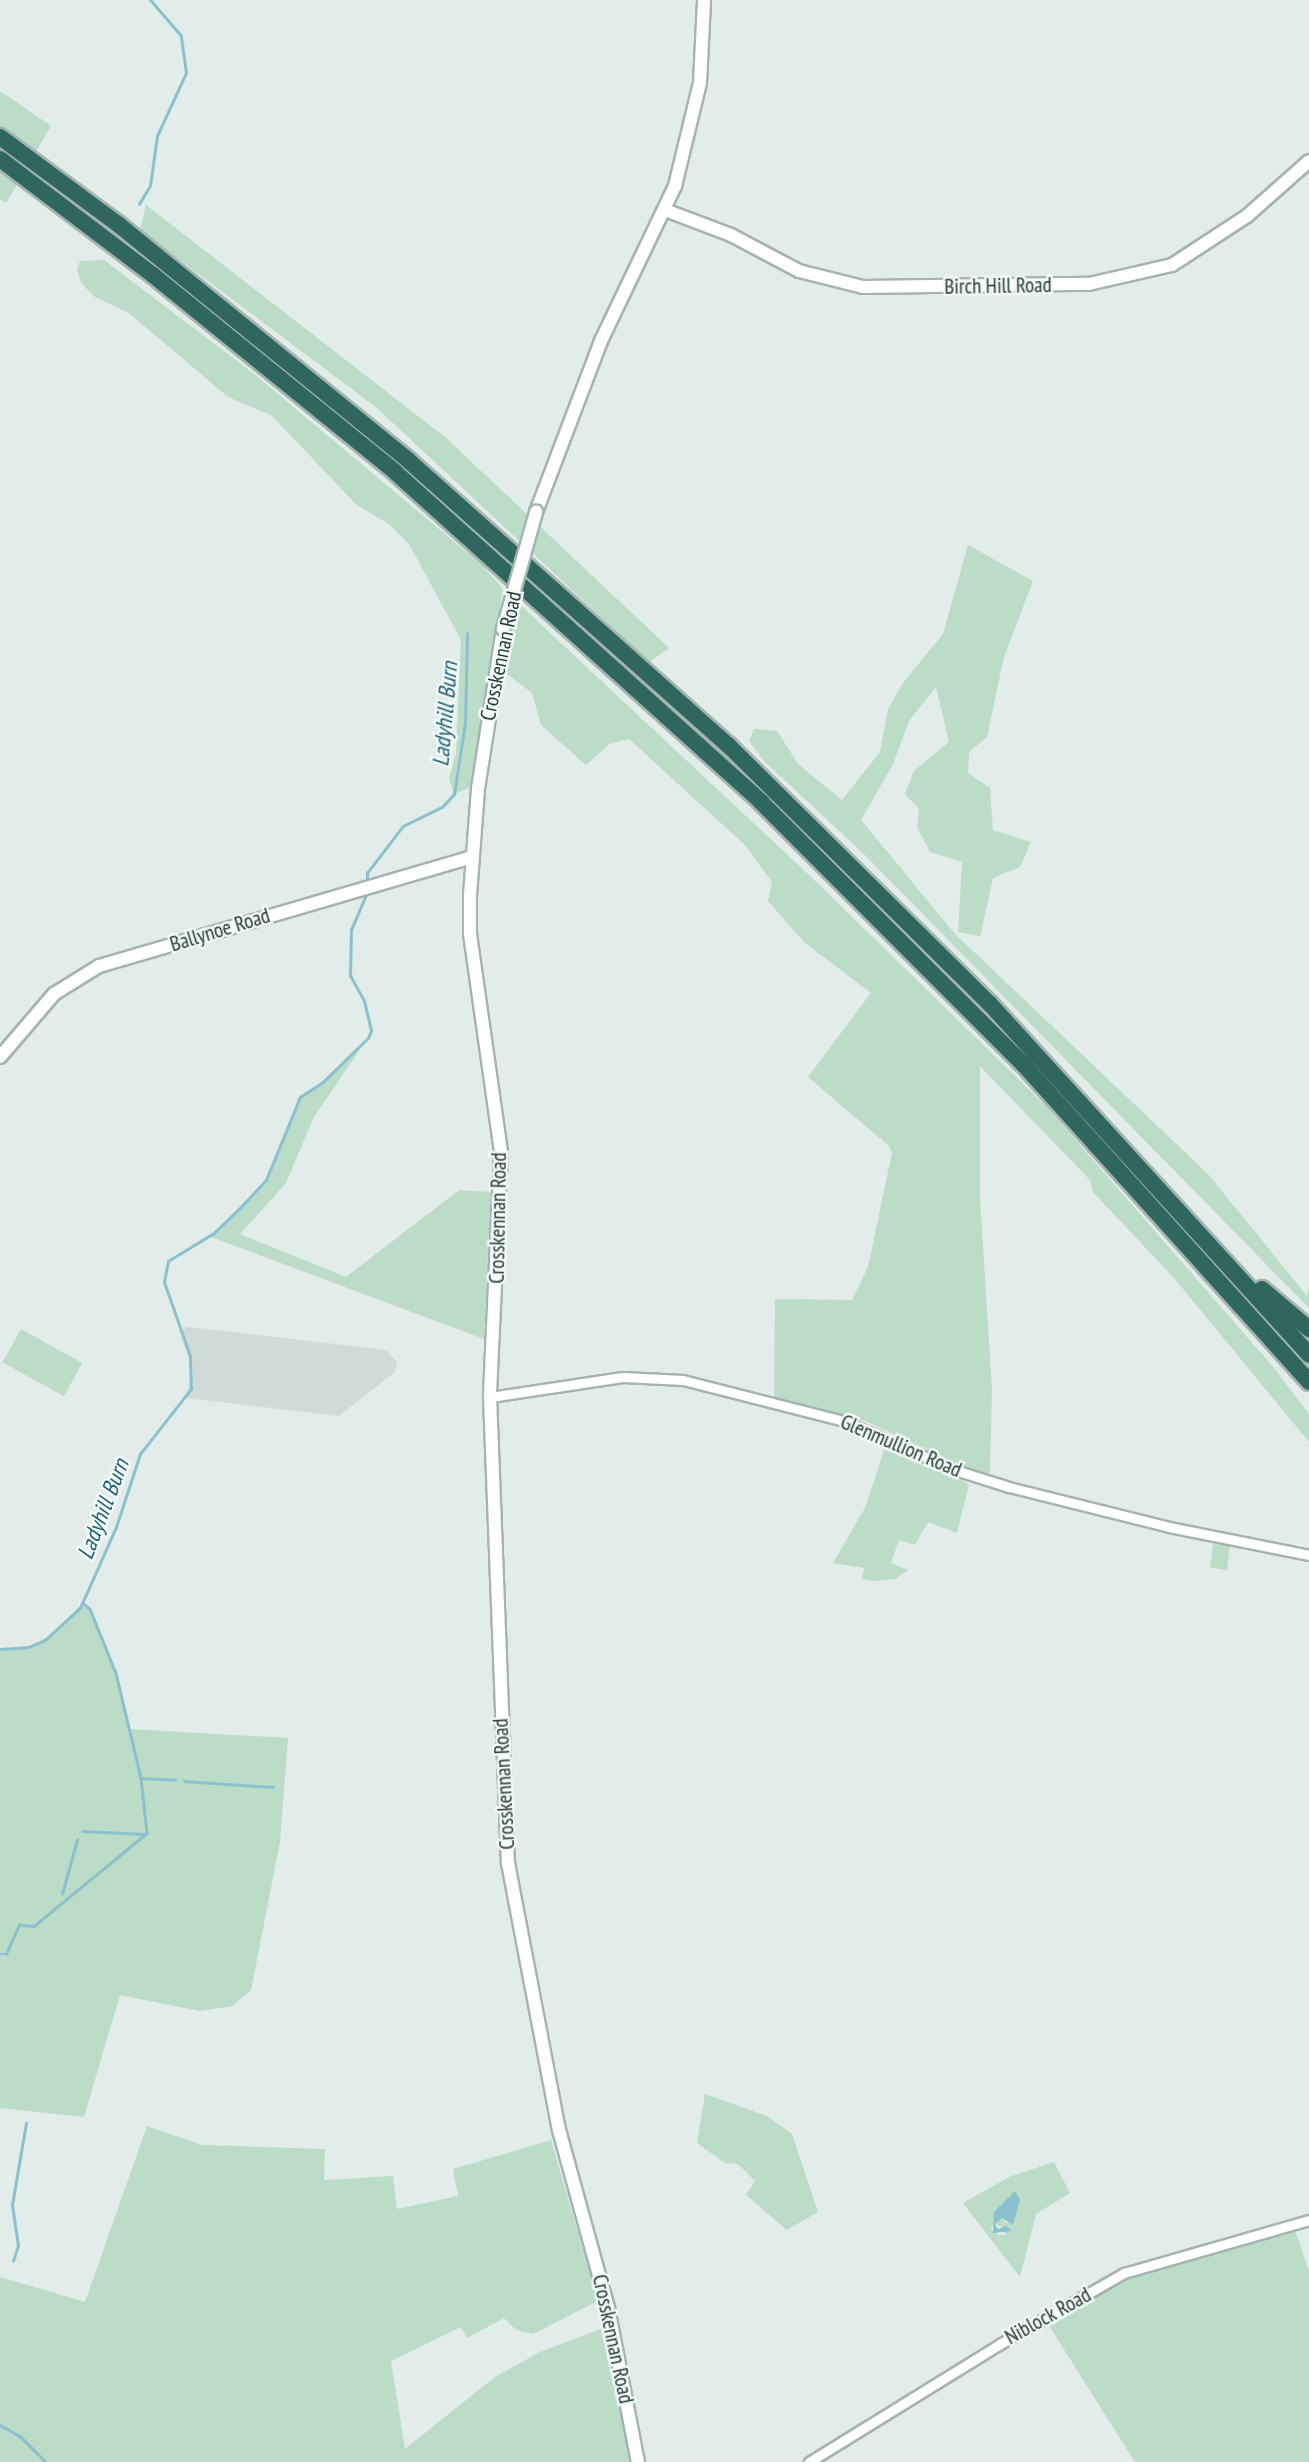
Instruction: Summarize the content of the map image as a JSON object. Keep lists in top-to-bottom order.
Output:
{
  "streets": {
    "street": [
      "Birch Hill Road",
      "Crosskennan Road",
      "Ballynoe Road",
      "Glenmullion Road",
      "Niblock Road"
    ]
  },
  "crossings": [
    ["Birch Hill Road", "Crosskennan Road"],
    ["Crosskennan Road", "Ballynoe Road"],
    ["Crosskennan Road", "Glenmullion Road"]
  ],
  "water": ["Ladyhill Burn"]
}
